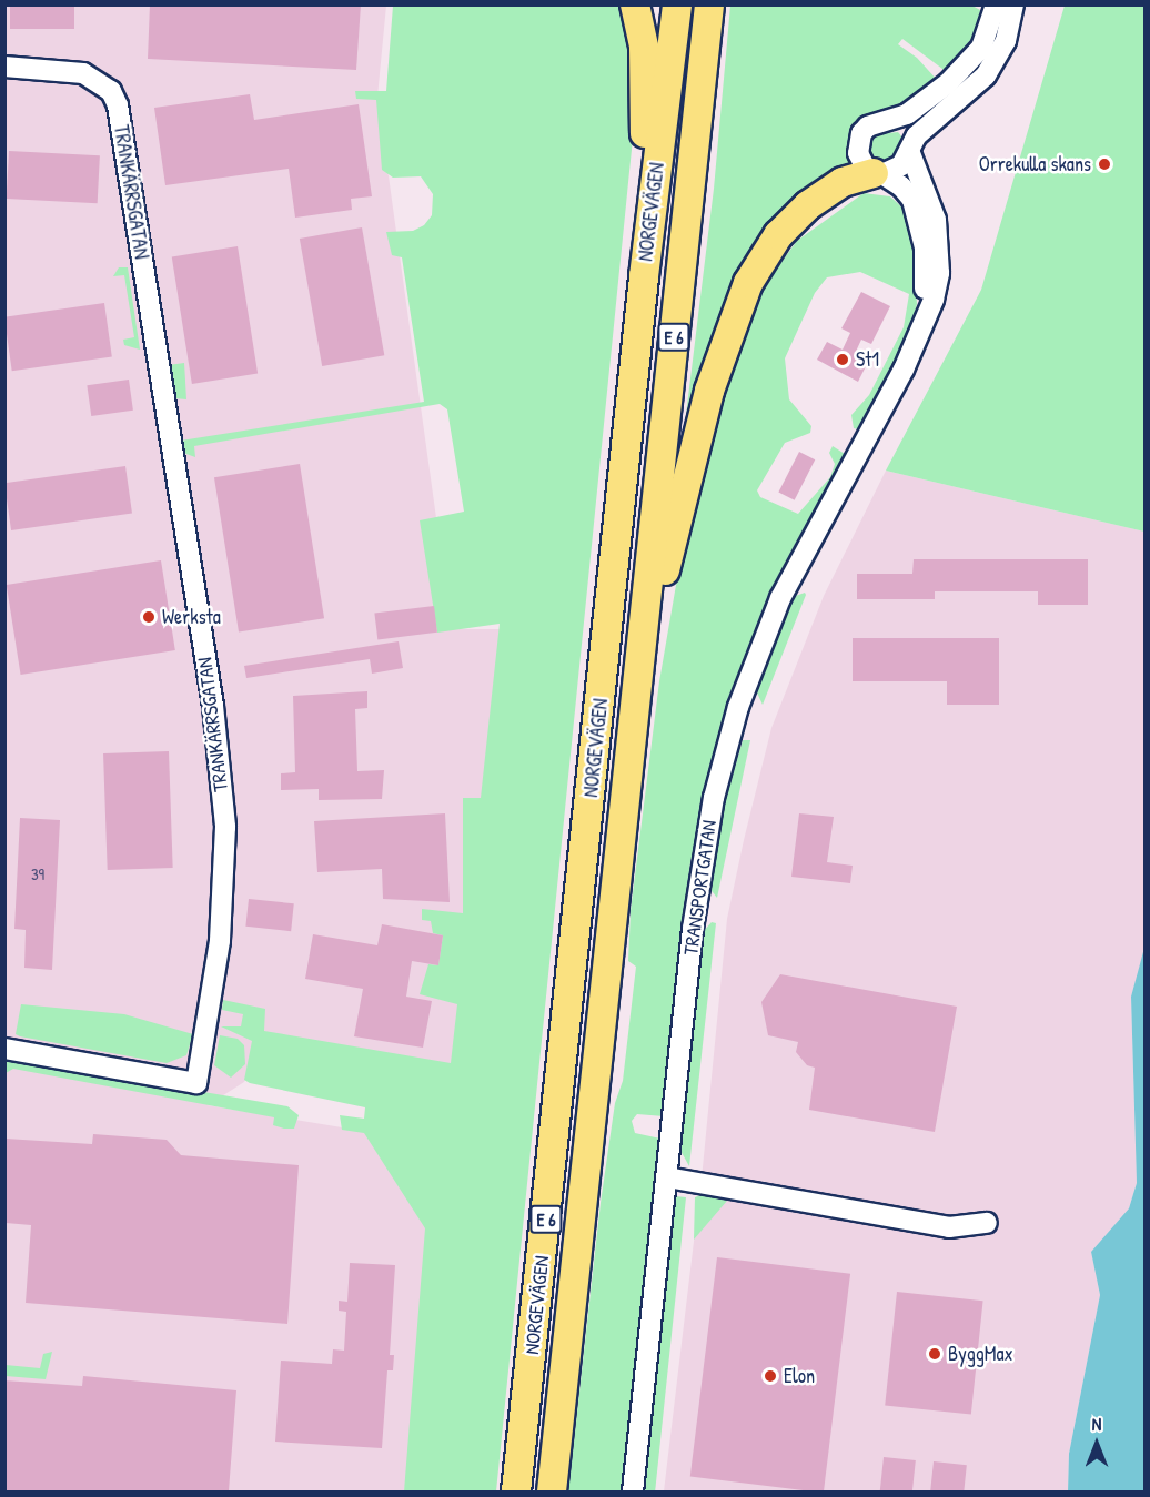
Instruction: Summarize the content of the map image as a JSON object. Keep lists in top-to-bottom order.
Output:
{
  "streets": {
    "highway": ["NORGEVÄGEN", "E 6"],
    "street": ["TRANKÄRRSGATAN", "TRANSPORTGATAN"]
  },
  "places": [
    "Orrekulla skans",
    "St1",
    "Werksta",
    "ByggMax",
    "Elon"
  ],
  "house_numbers": ["39"],
  "north": "top"
}
